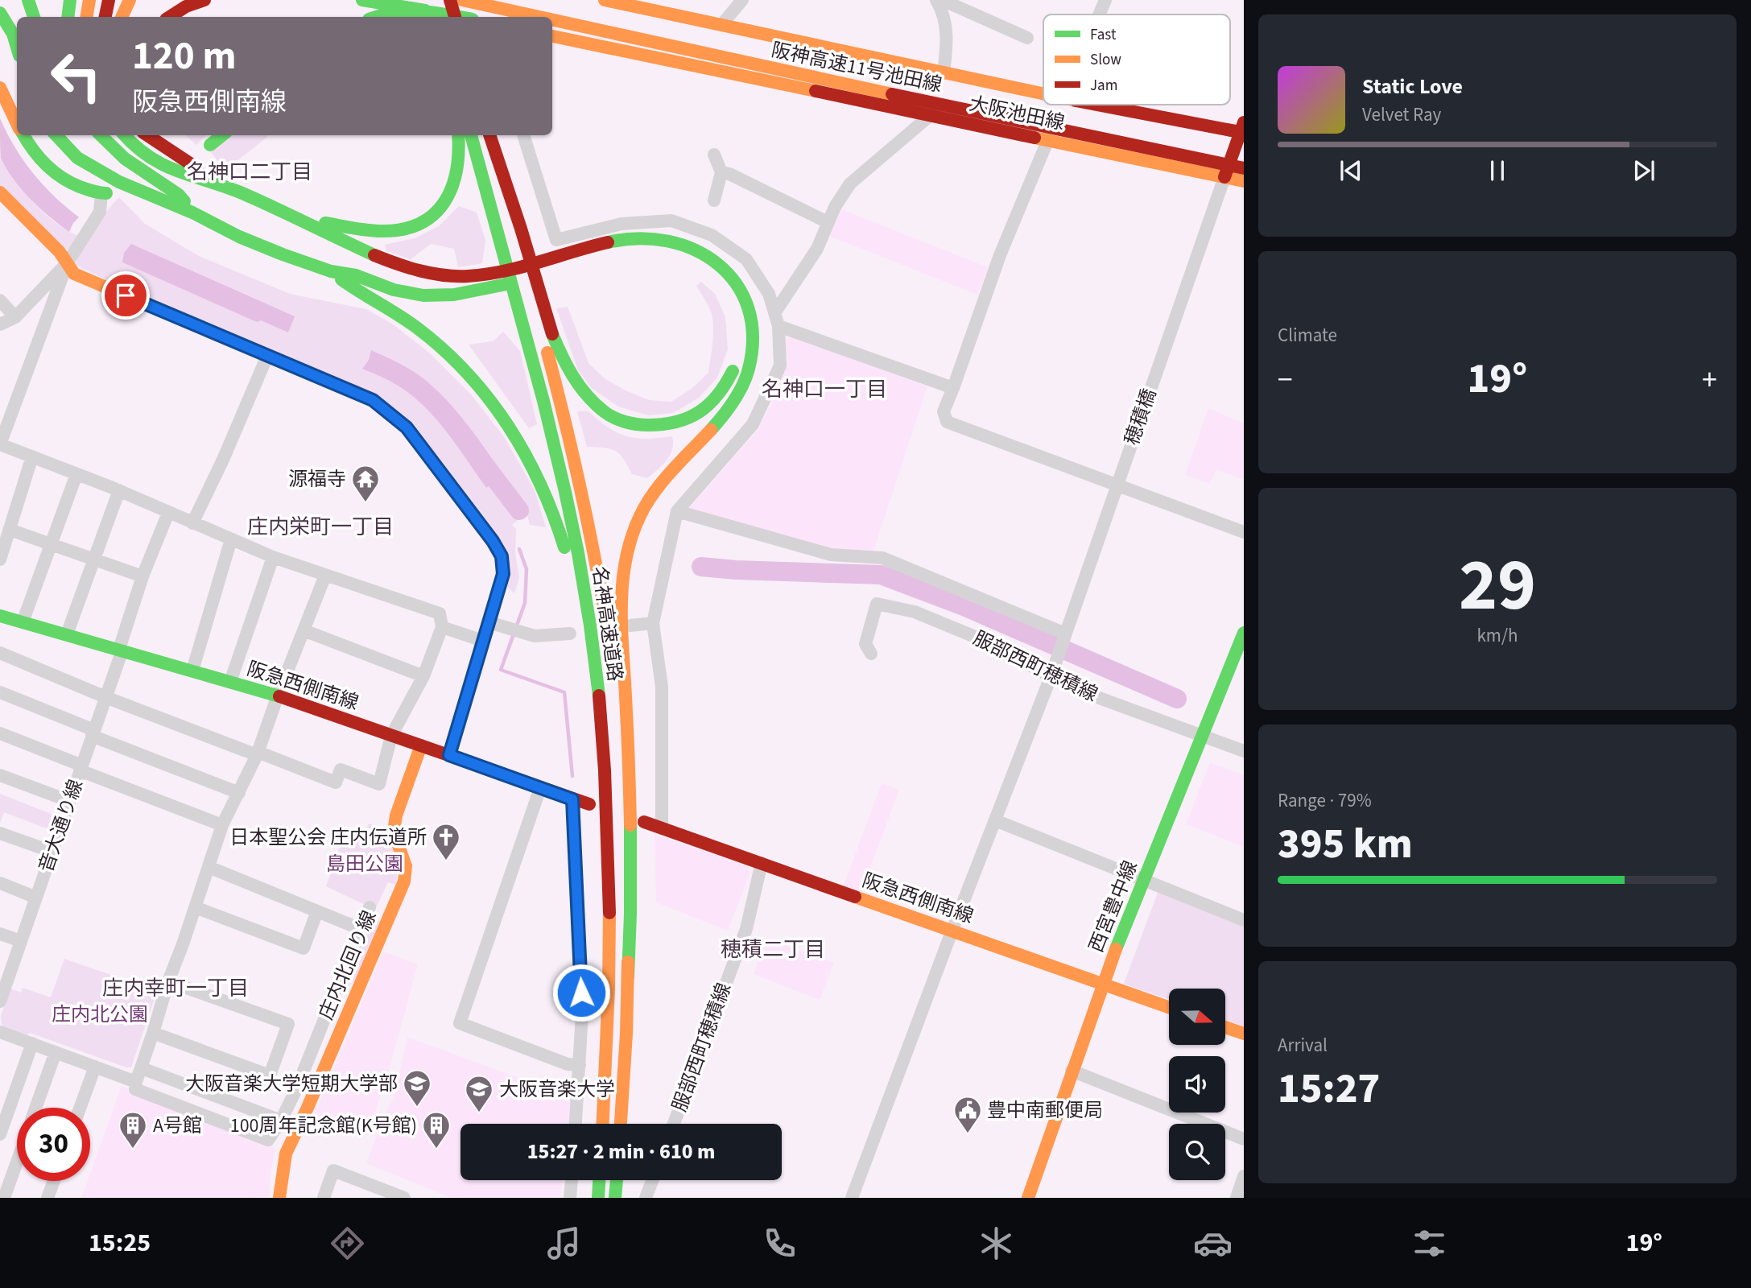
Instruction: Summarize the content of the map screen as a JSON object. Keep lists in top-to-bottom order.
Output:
{
  "streets": {
    "main road": [
      "阪神高速11号池田線",
      "大阪池田線",
      "名神高速道路",
      "阪急西側南線",
      "西宮豊中線",
      "庄内北回り線"
    ],
    "street": ["穂積橋", "服部西町穂積線", "音大通り線"]
  },
  "crossings": [
    ["大阪池田線", "穂積橋"],
    ["穂積橋", "服部西町穂積線"],
    ["穂積橋", "阪急西側南線"],
    ["服部西町穂積線", "阪急西側南線"],
    ["服部西町穂積線", "西宮豊中線"],
    ["阪急西側南線", "音大通り線"],
    ["阪急西側南線", "西宮豊中線"],
    ["阪急西側南線", "庄内北回り線"]
  ],
  "districts": [
    "名神口二丁目",
    "名神口一丁目",
    "庄内栄町一丁目",
    "穂積二丁目",
    "庄内幸町一丁目"
  ],
  "parks": ["島田公園", "庄内北公園"],
  "places": {
    "temple": ["源福寺"],
    "church": ["日本聖公会 庄内伝道所"],
    "school or university": ["大阪音楽大学短期大学部", "大阪音楽大学"],
    "public building": ["豊中南郵便局"],
    "building": ["A号館", "100周年記念館(K号館)"]
  },
  "legend": ["Fast", "Slow", "Jam"],
  "north": "right",
  "page": {
    "turn": ["120 m", "阪急西側南線"],
    "song": ["Static Love", "Velvet Ray"],
    "tile": [
      "Climate",
      ["29", "km/h"],
      ["Range · 79%", "395 km"],
      ["Arrival", "15:27"]
    ],
    "heat": ["−", "19°", "+"],
    "limit": "30",
    "trip": "15:27 · 2 min · 610 m",
    "tabs": ["15:25", "19°"]
  }
}
